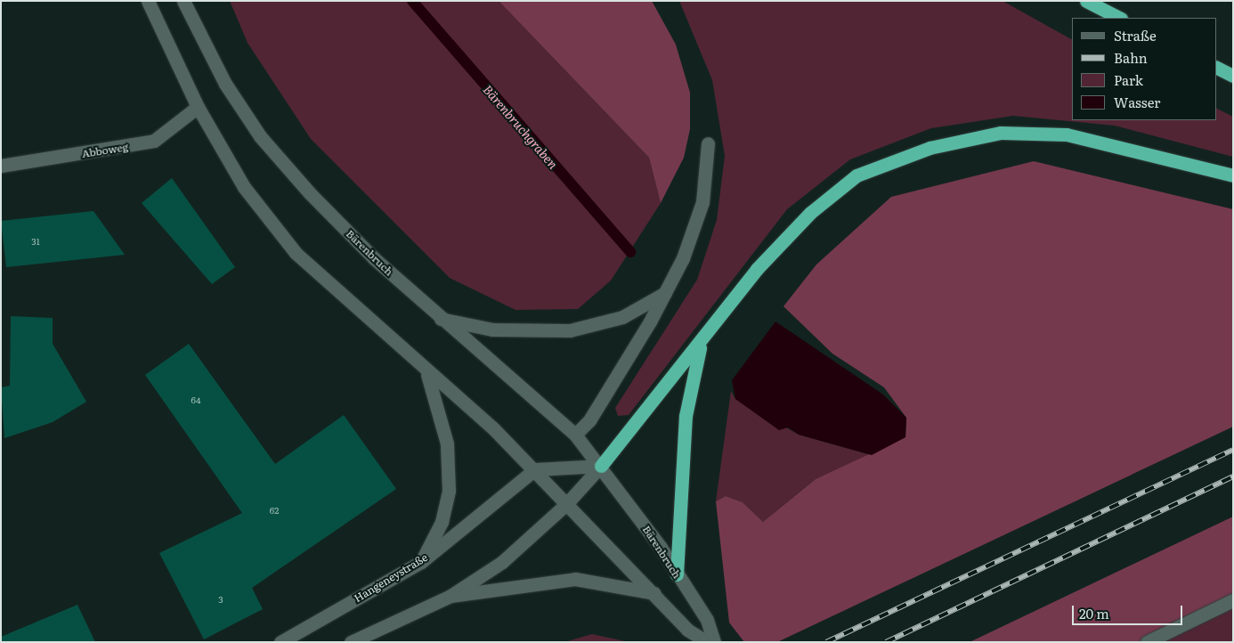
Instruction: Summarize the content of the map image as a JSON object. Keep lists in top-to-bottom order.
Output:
{
  "streets": {
    "main road": ["Abboweg", "Bärenbruch", "Hangeneystraße"]
  },
  "water": ["Bärenbruchgraben"],
  "house_numbers": [
    "31",
    "64",
    "62",
    "3"
  ],
  "legend": [
    "Straße",
    "Bahn",
    "Park",
    "Wasser"
  ],
  "scale_bar": "20 m"
}
